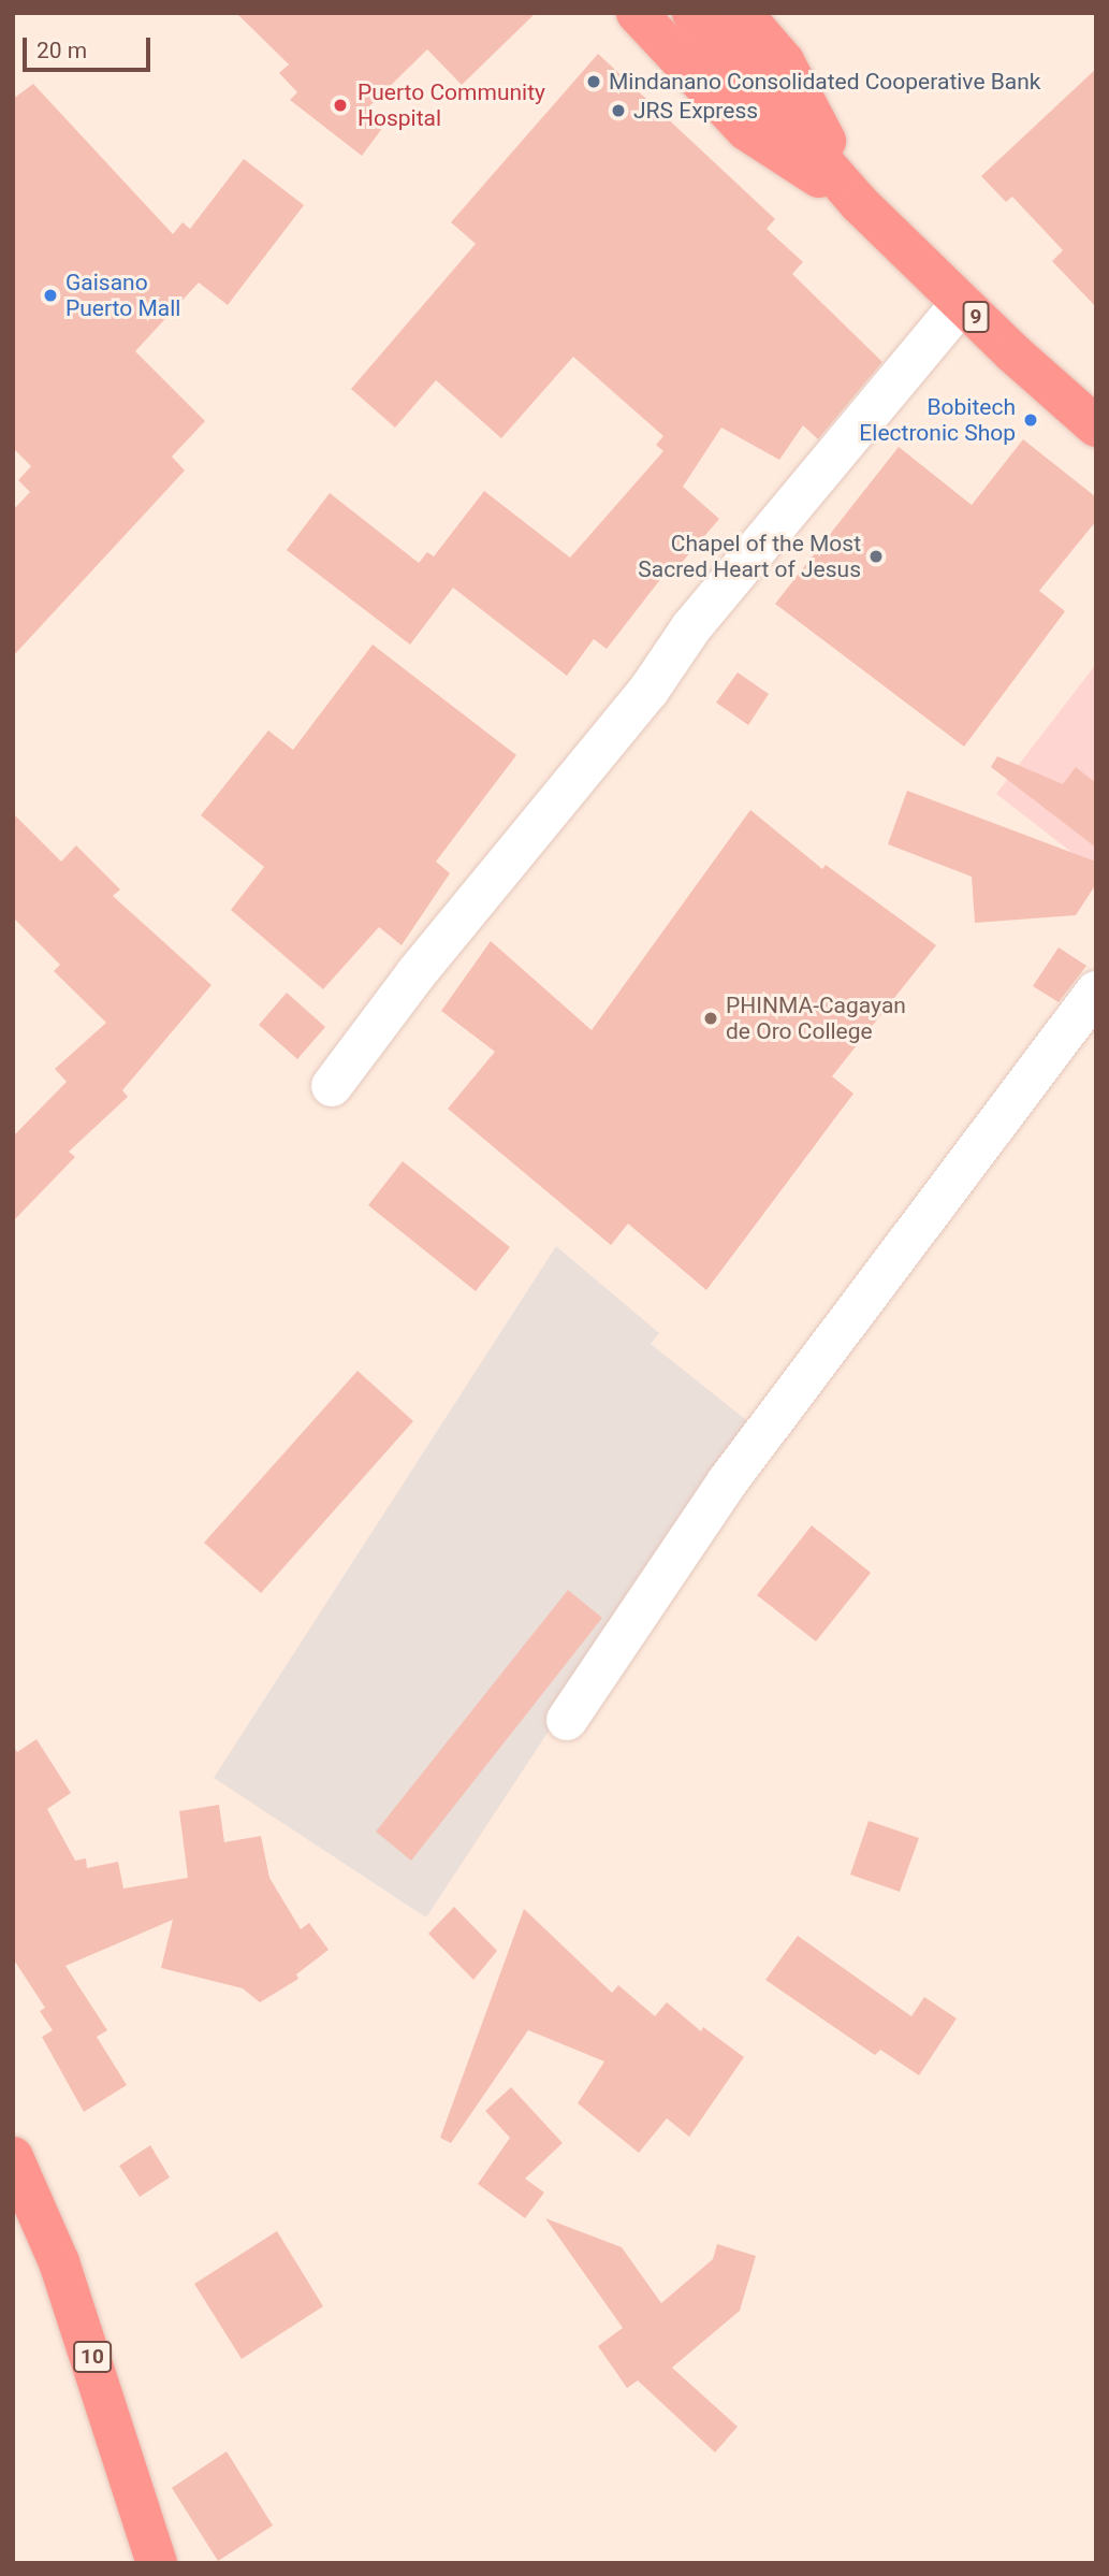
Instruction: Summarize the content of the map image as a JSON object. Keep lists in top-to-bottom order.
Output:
{
  "streets": {
    "highway": ["9", "10"]
  },
  "places": [
    "Mindanano Consolidated Cooperative Bank",
    "Puerto Community Hospital",
    "JRS Express",
    "Gaisano Puerto Mall",
    "Bobitech Electronic Shop",
    "Chapel of the Most Sacred Heart of Jesus",
    "PHINMA-Cagayan de Oro College"
  ],
  "scale_bar": "20 m"
}
